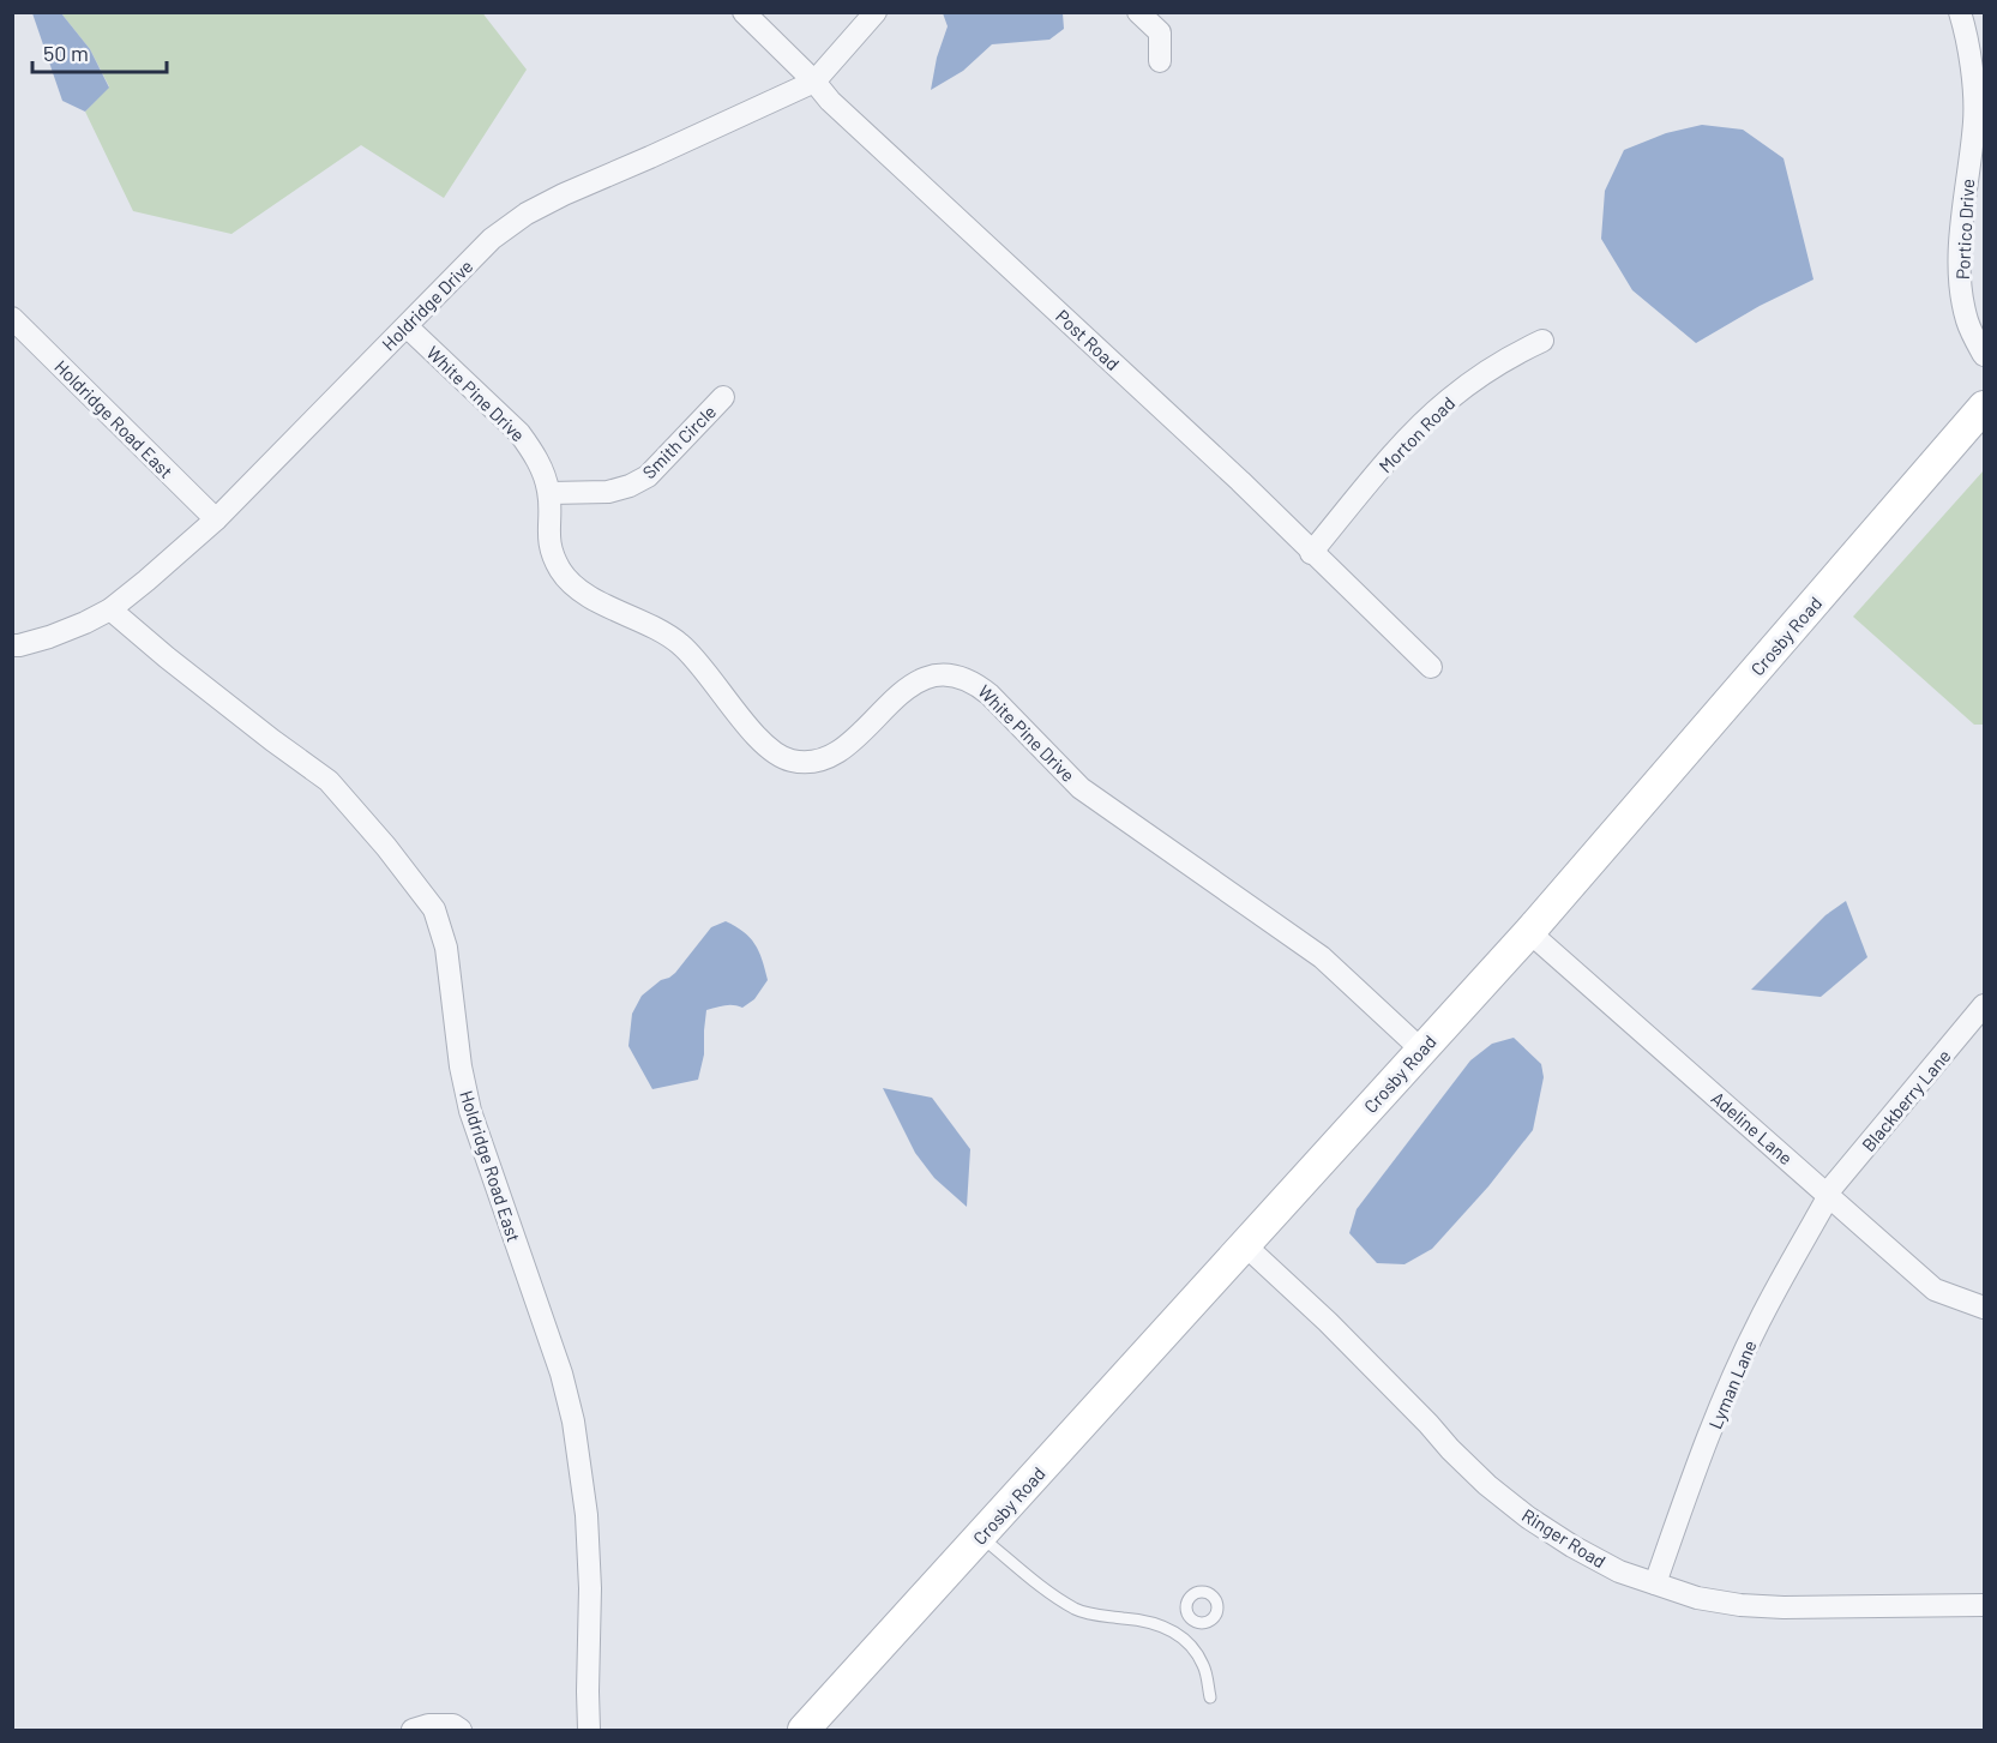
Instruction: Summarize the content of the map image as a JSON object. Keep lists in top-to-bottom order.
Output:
{
  "streets": {
    "street": [
      "Portico Drive",
      "Holdridge Drive",
      "Post Road",
      "White Pine Drive",
      "Holdridge Road East",
      "Morton Road",
      "Smith Circle",
      "Crosby Road",
      "Blackberry Lane",
      "Adeline Lane",
      "Lyman Lane",
      "Ringer Road"
    ]
  },
  "crossings": [
    ["Holdridge Drive", "Post Road"],
    ["Holdridge Drive", "White Pine Drive"],
    ["Holdridge Drive", "Holdridge Road East"],
    ["Post Road", "Morton Road"],
    ["White Pine Drive", "Smith Circle"],
    ["White Pine Drive", "Crosby Road"],
    ["Crosby Road", "Adeline Lane"],
    ["Crosby Road", "Ringer Road"],
    ["Blackberry Lane", "Adeline Lane"],
    ["Blackberry Lane", "Lyman Lane"],
    ["Adeline Lane", "Lyman Lane"],
    ["Lyman Lane", "Ringer Road"]
  ],
  "scale_bar": "50 m"
}
